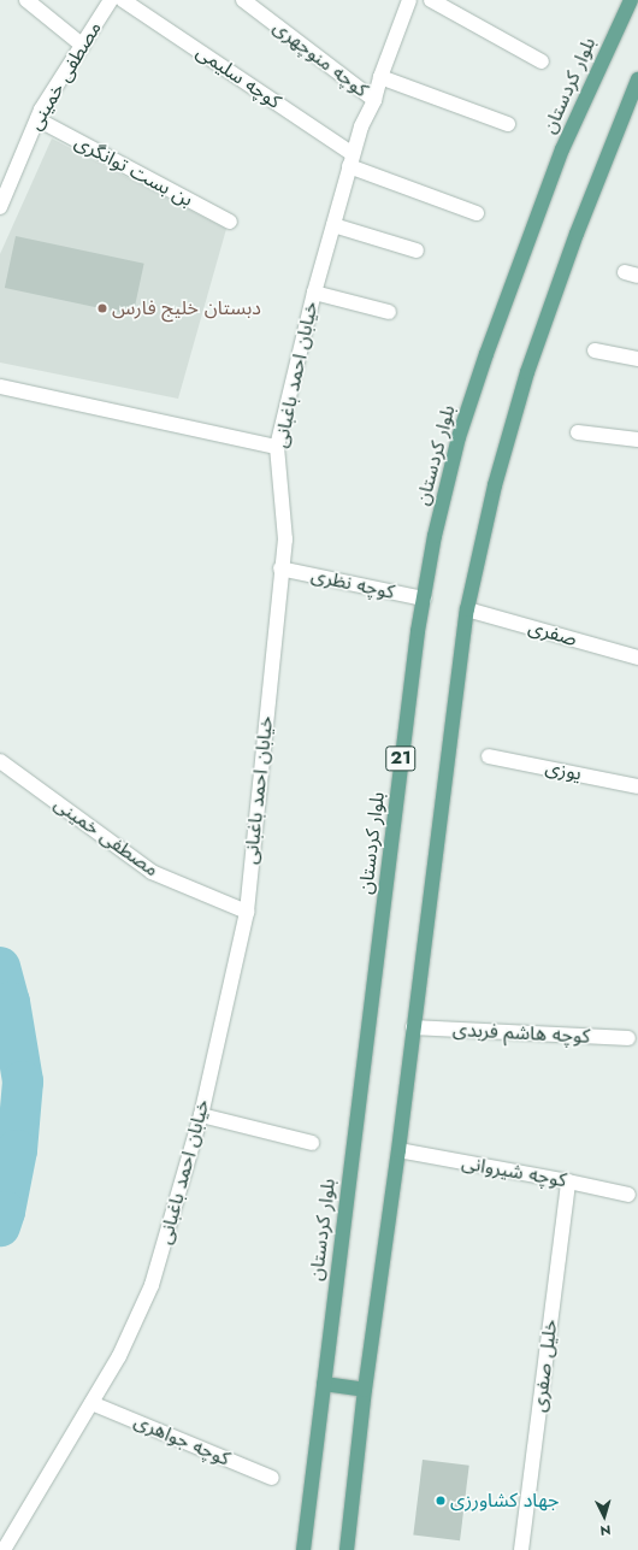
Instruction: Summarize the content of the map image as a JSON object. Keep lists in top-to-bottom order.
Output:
{
  "streets": {
    "main road": ["بلوار کردستان", "21"],
    "street": [
      "کوچه منوچهری",
      "مصطفی خمینی",
      "کوچه سلیمی",
      "بن بست توانگری",
      "خیابان احمد باغبانی",
      "کوچه نظری",
      "صفری",
      "یوزی",
      "کوچه هاشم فربدی",
      "کوچه شیروانی",
      "خلیل صفری",
      "کوچه جواهری"
    ]
  },
  "crossings": [
    ["کوچه منوچهری", "خیابان احمد باغبانی"],
    ["مصطفی خمینی", "بن بست توانگری"],
    ["مصطفی خمینی", "خیابان احمد باغبانی"],
    ["کوچه سلیمی", "خیابان احمد باغبانی"],
    ["بلوار کردستان", "کوچه نظری"],
    ["خیابان احمد باغبانی", "کوچه نظری"],
    ["خیابان احمد باغبانی", "کوچه جواهری"],
    ["کوچه شیروانی", "خلیل صفری"]
  ],
  "places": ["دبستان خلیج فارس", "جهاد کشاورزی"],
  "north": "bottom"
}
